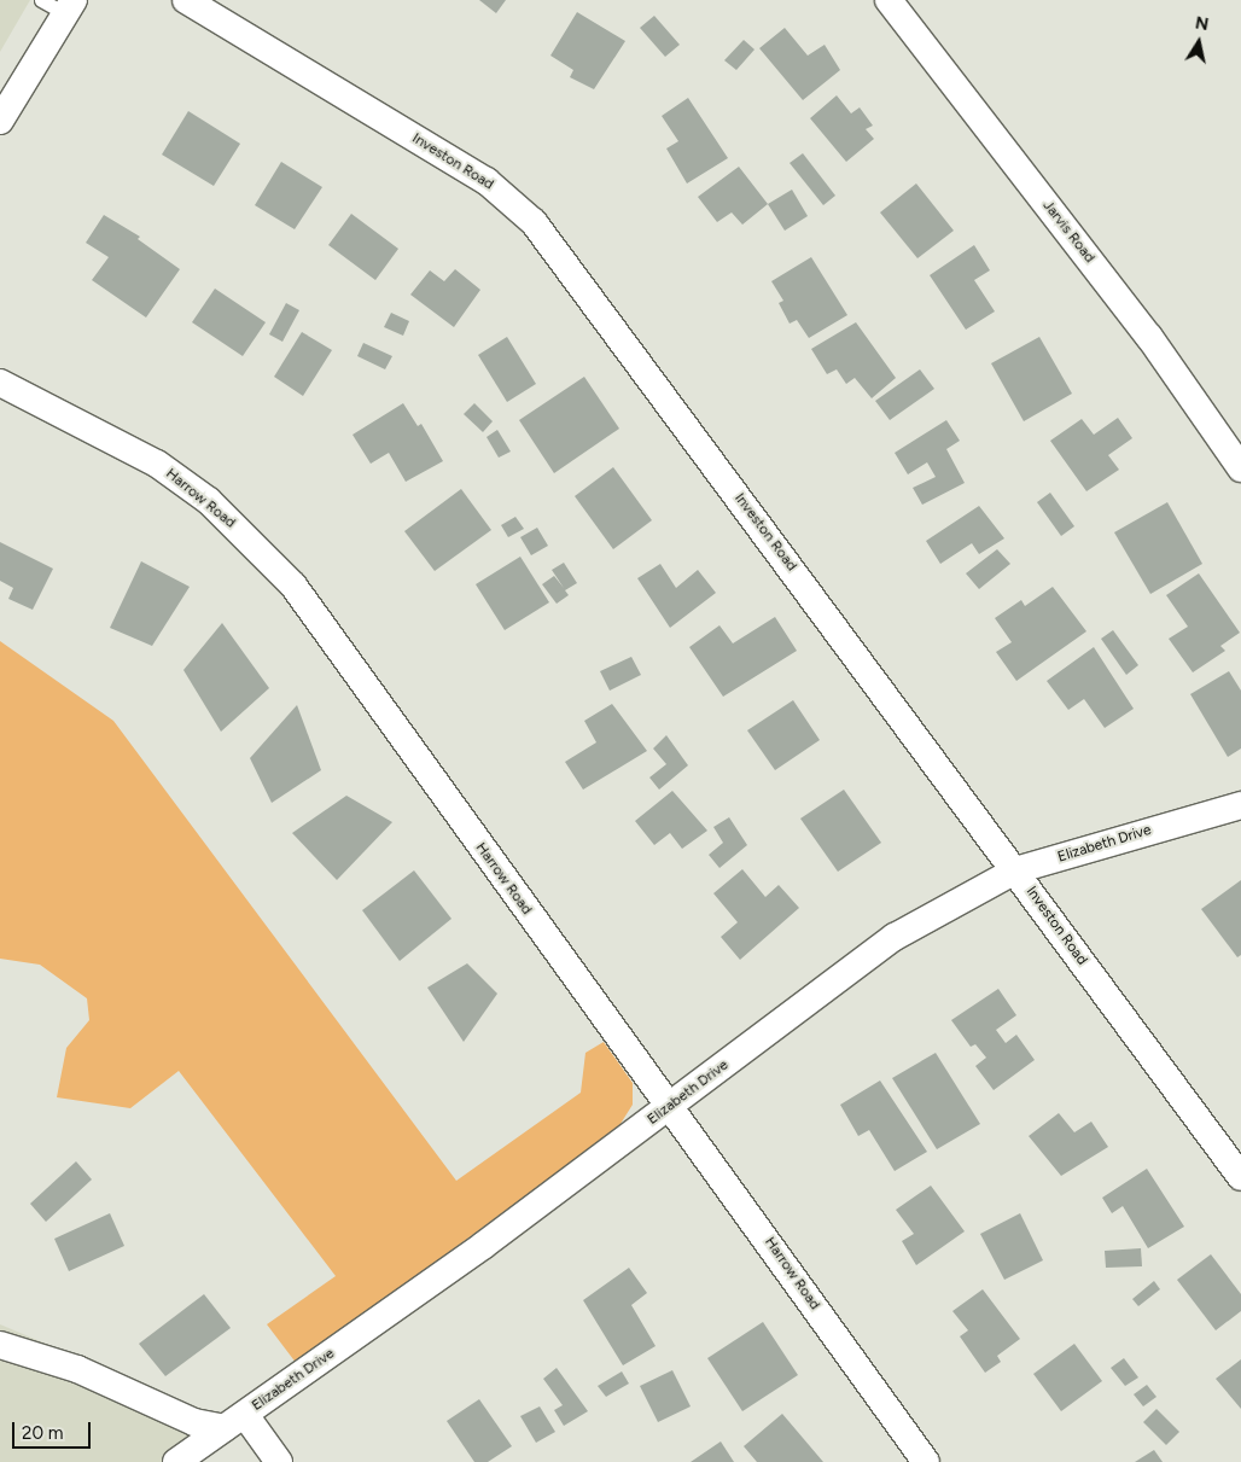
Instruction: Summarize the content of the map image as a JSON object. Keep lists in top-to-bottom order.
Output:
{
  "streets": {
    "street": [
      "Investon Road",
      "Jarvis Road",
      "Harrow Road",
      "Elizabeth Drive"
    ]
  },
  "crossings": [
    ["Investon Road", "Elizabeth Drive"],
    ["Harrow Road", "Elizabeth Drive"]
  ],
  "scale_bar": "20 m",
  "north": "top"
}
